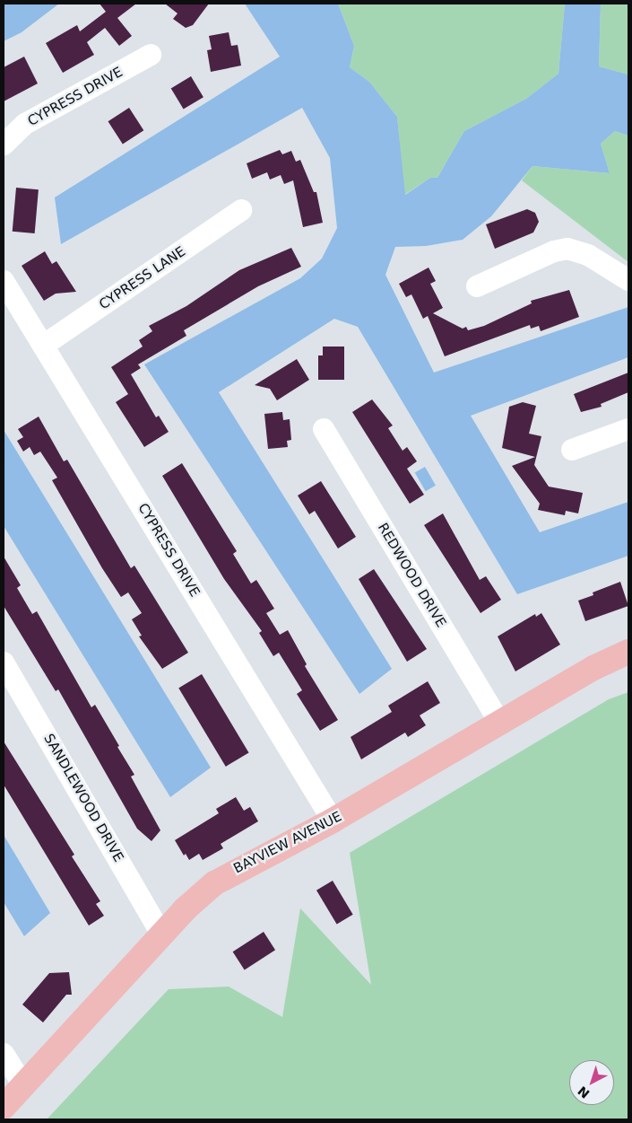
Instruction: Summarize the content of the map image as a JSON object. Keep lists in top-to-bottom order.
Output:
{
  "streets": {
    "main road": ["BAYVIEW AVENUE"],
    "street": [
      "CYPRESS DRIVE",
      "CYPRESS LANE",
      "REDWOOD DRIVE",
      "SANDLEWOOD DRIVE"
    ]
  },
  "crossings": [
    ["CYPRESS DRIVE", "CYPRESS LANE"],
    ["CYPRESS DRIVE", "BAYVIEW AVENUE"],
    ["REDWOOD DRIVE", "BAYVIEW AVENUE"],
    ["SANDLEWOOD DRIVE", "BAYVIEW AVENUE"]
  ],
  "north": "bottom left"
}
